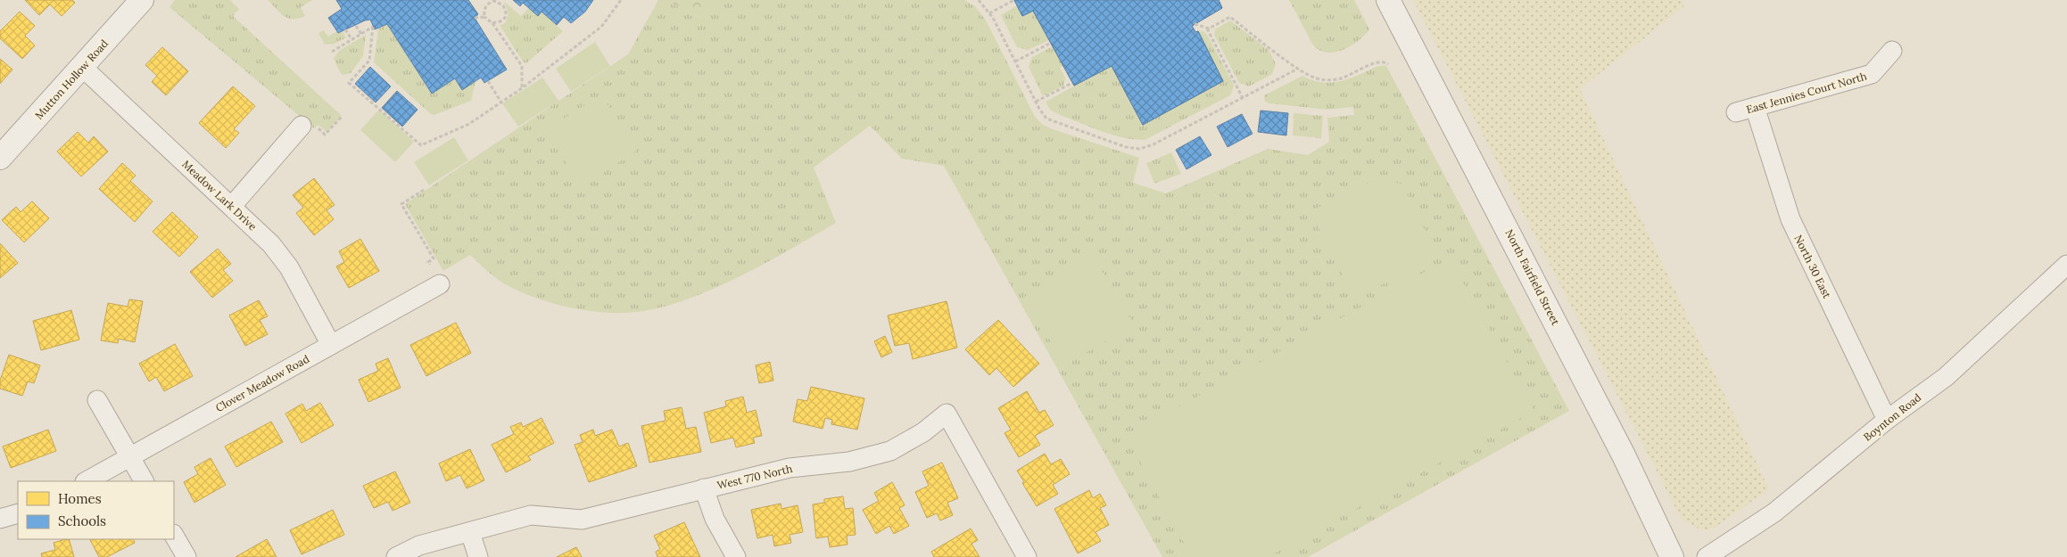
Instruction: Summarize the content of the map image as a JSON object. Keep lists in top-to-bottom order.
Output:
{
  "streets": {
    "street": [
      "Mutton Hollow Road",
      "East Jennies Court North",
      "Meadow Lark Drive",
      "North 30 East",
      "North Fairfield Street",
      "Clover Meadow Road",
      "Boynton Road",
      "West 770 North"
    ]
  },
  "crossings": [
    ["Mutton Hollow Road", "Meadow Lark Drive"],
    ["East Jennies Court North", "North 30 East"],
    ["Meadow Lark Drive", "Clover Meadow Road"],
    ["North 30 East", "Boynton Road"]
  ],
  "legend": ["Homes", "Schools"]
}
